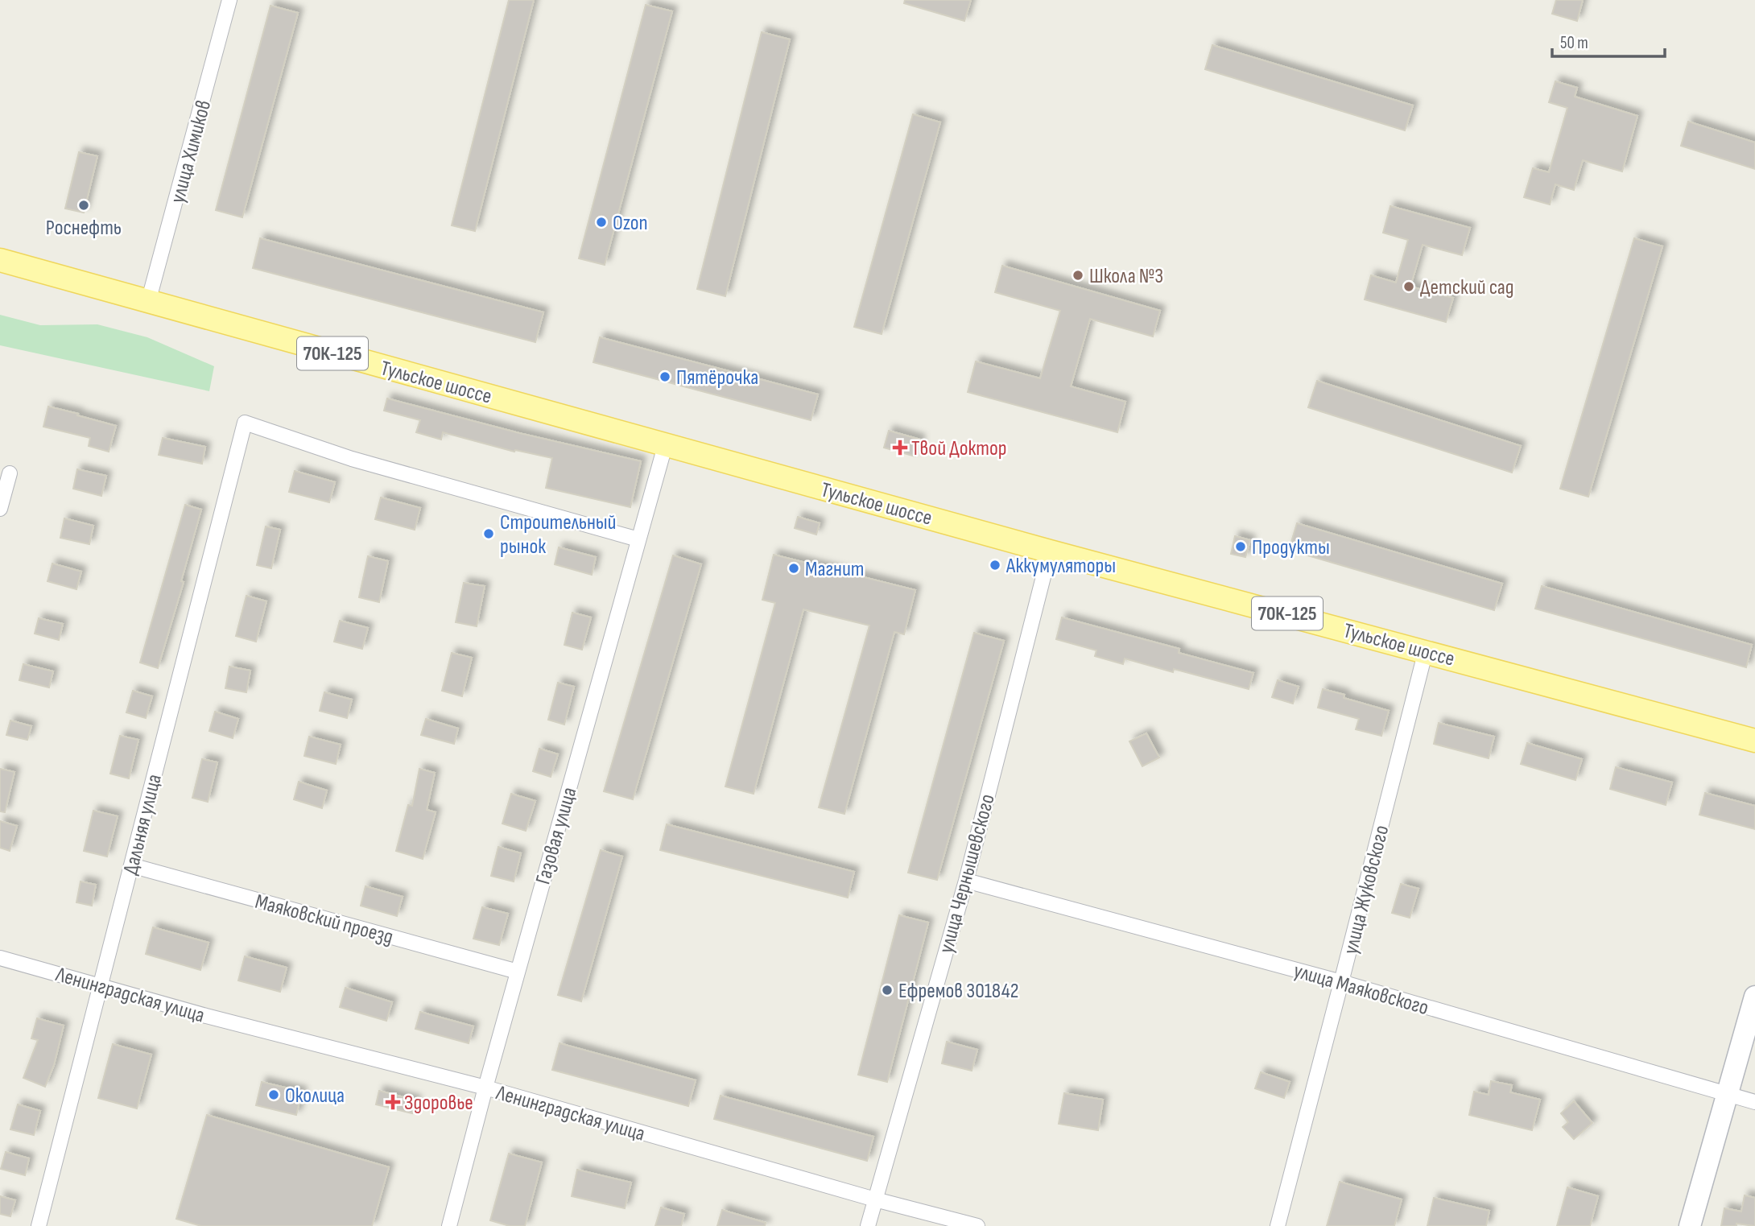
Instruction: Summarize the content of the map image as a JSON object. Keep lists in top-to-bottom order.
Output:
{
  "streets": {
    "main road": ["70К-125", "Тульское шоссе"],
    "street": [
      "улица Химиков",
      "Дальняя улица",
      "Газовая улица",
      "улица Чернышевского",
      "улица Жуковского",
      "Маяковский проезд",
      "улица Маяковского",
      "Ленинградская улица"
    ]
  },
  "crossings": [
    ["улица Химиков", "Тульское шоссе"],
    ["Тульское шоссе", "Газовая улица"],
    ["Тульское шоссе", "улица Чернышевского"],
    ["Тульское шоссе", "улица Жуковского"],
    ["Дальняя улица", "Газовая улица"],
    ["Дальняя улица", "Маяковский проезд"],
    ["Дальняя улица", "Ленинградская улица"],
    ["Газовая улица", "Маяковский проезд"],
    ["Газовая улица", "Ленинградская улица"],
    ["улица Чернышевского", "улица Маяковского"],
    ["улица Чернышевского", "Ленинградская улица"],
    ["улица Жуковского", "улица Маяковского"]
  ],
  "places": {
    "other": [
      "Роснефть",
      "Ozon",
      "Школа №3",
      "Детский сад",
      "Пятёрочка",
      "Строительный рынок",
      "Продукты",
      "Аккумуляторы",
      "Магнит",
      "Ефремов 301842",
      "Околица"
    ],
    "health": ["Твой Доктор", "Здоровье"]
  },
  "scale_bar": "50 m"
}
